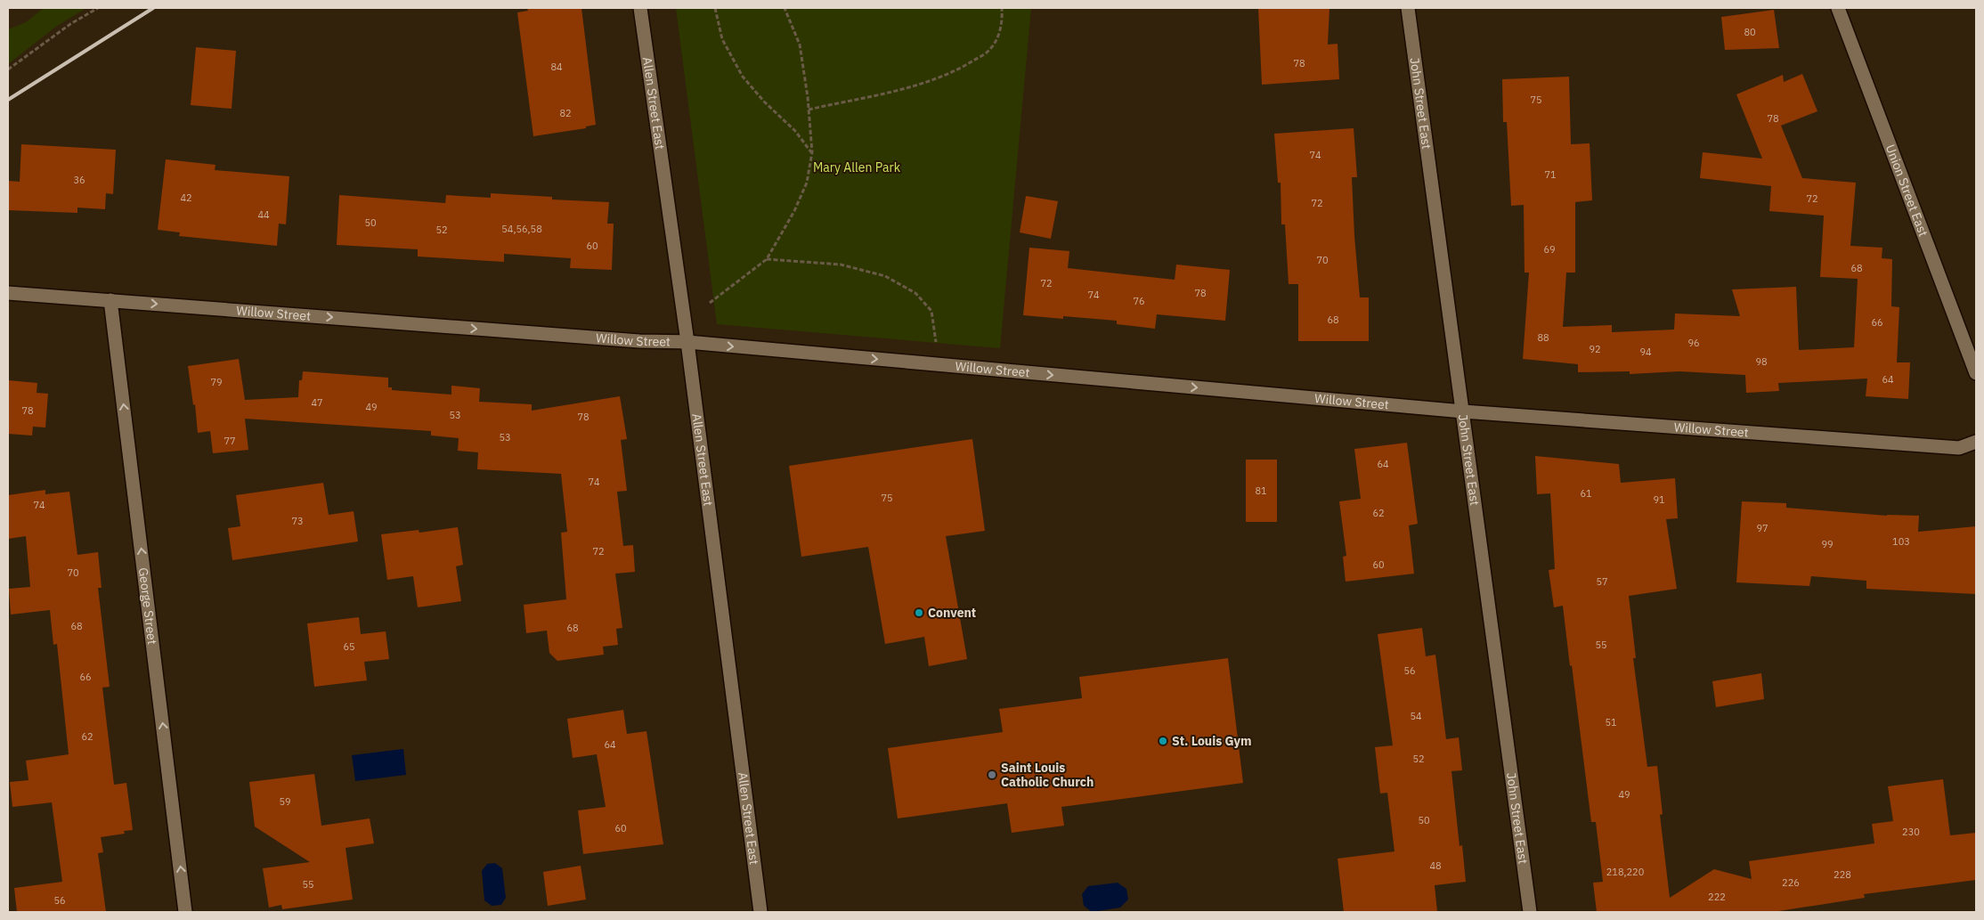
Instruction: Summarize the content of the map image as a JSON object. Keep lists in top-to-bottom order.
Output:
{
  "streets": {
    "street": [
      "Allen Street East",
      "John Street East",
      "Union Street East",
      "Willow Street",
      "George Street"
    ]
  },
  "crossings": [
    ["Allen Street East", "Willow Street"],
    ["John Street East", "Willow Street"],
    ["Willow Street", "George Street"]
  ],
  "one_way": ["Willow Street", "George Street"],
  "parks": ["Mary Allen Park"],
  "places": ["Convent", "St. Louis Gym", "Saint Louis Catholic Church"],
  "house_numbers": [
    "80",
    "78",
    "84",
    "75",
    "82",
    "78",
    "74",
    "71",
    "36",
    "42",
    "72",
    "72",
    "44",
    "50",
    "54,56,58",
    "52",
    "60",
    "69",
    "70",
    "68",
    "72",
    "78",
    "74",
    "76",
    "68",
    "66",
    "88",
    "96",
    "92",
    "94",
    "98",
    "64",
    "79",
    "47",
    "49",
    "78",
    "53",
    "78",
    "53",
    "77",
    "64",
    "74",
    "81",
    "61",
    "75",
    "91",
    "74",
    "62",
    "73",
    "97",
    "103",
    "99",
    "72",
    "60",
    "70",
    "57",
    "68",
    "68",
    "55",
    "65",
    "56",
    "66",
    "54",
    "51",
    "62",
    "64",
    "52",
    "49",
    "59",
    "50",
    "60",
    "230",
    "48",
    "218,220",
    "228",
    "226",
    "55",
    "222",
    "56"
  ]
}
